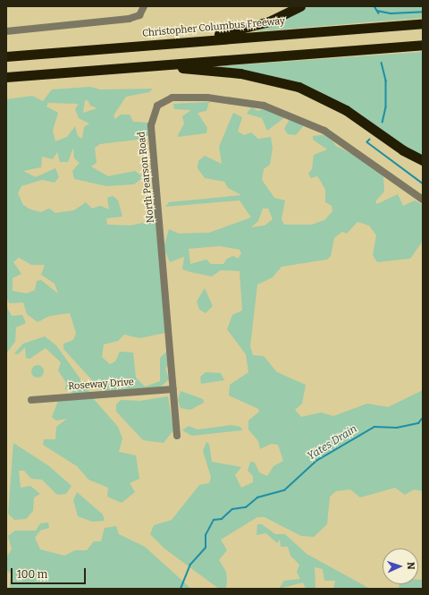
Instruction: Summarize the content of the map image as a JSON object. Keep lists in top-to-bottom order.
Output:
{
  "streets": {
    "highway": ["Christopher Columbus Freeway"],
    "street": ["North Pearson Road", "Roseway Drive"]
  },
  "crossings": [
    ["North Pearson Road", "Roseway Drive"]
  ],
  "water": ["Yates Drain"],
  "scale_bar": "100 m",
  "north": "right"
}
